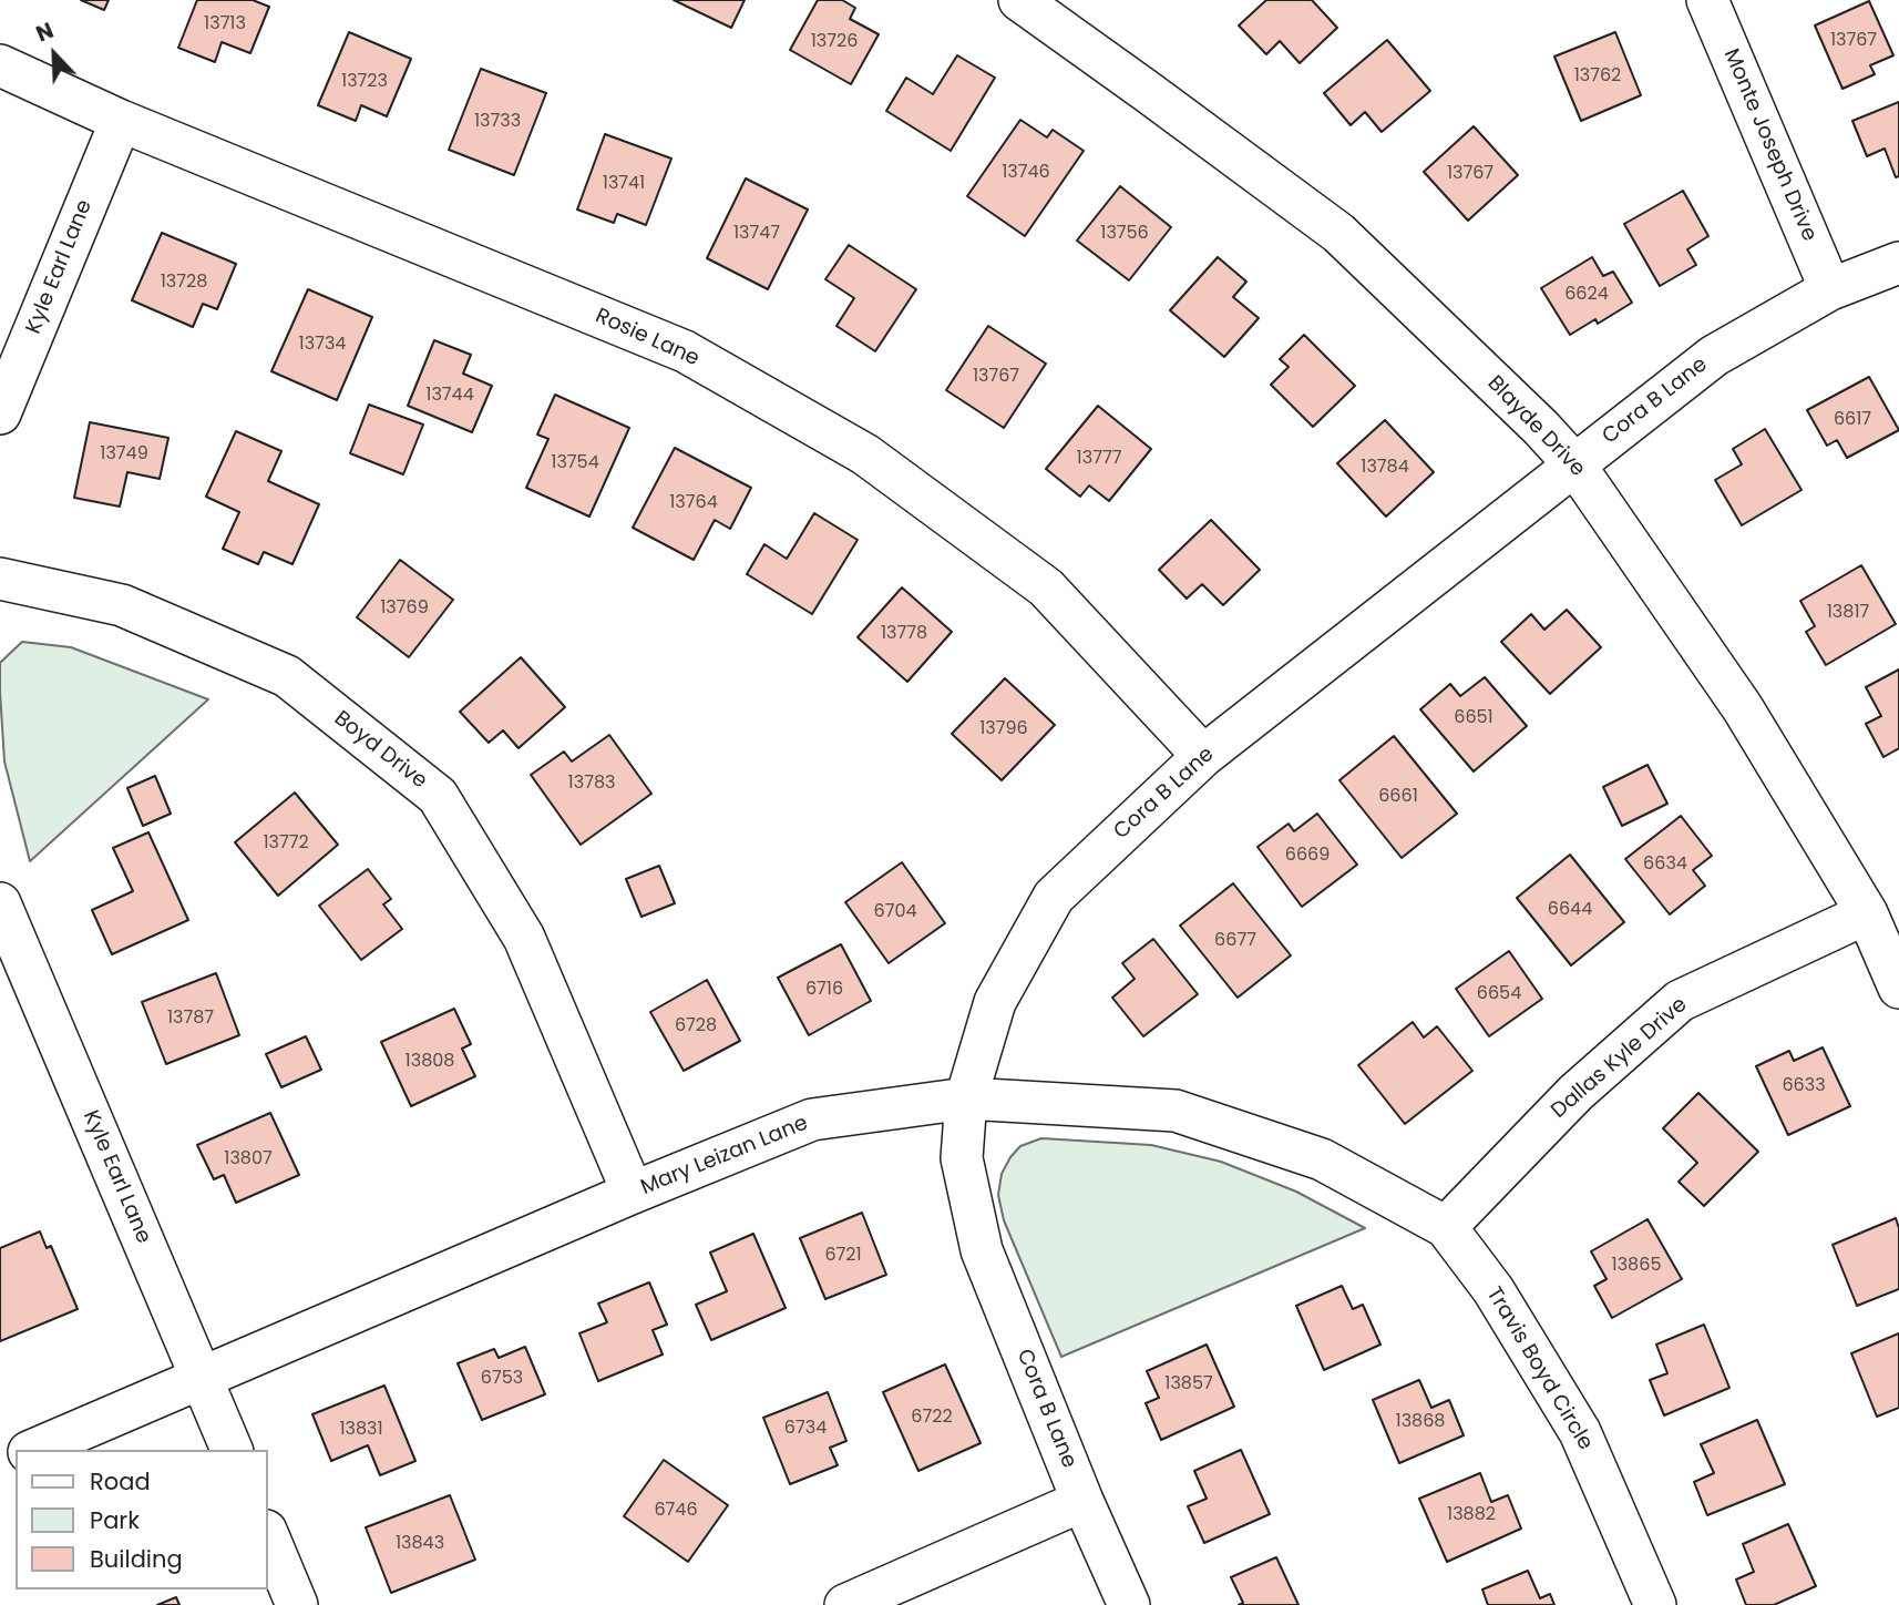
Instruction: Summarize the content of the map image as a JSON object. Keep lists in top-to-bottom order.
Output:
{
  "streets": {
    "street": [
      "Monte Joseph Drive",
      "Kyle Earl Lane",
      "Rosie Lane",
      "Cora B Lane",
      "Blayde Drive",
      "Boyd Drive",
      "Dallas Kyle Drive",
      "Mary Leizan Lane",
      "Travis Boyd Circle"
    ]
  },
  "crossings": [
    ["Monte Joseph Drive", "Cora B Lane"],
    ["Kyle Earl Lane", "Rosie Lane"],
    ["Kyle Earl Lane", "Mary Leizan Lane"],
    ["Rosie Lane", "Cora B Lane"],
    ["Cora B Lane", "Blayde Drive"],
    ["Cora B Lane", "Mary Leizan Lane"],
    ["Blayde Drive", "Dallas Kyle Drive"],
    ["Boyd Drive", "Mary Leizan Lane"],
    ["Dallas Kyle Drive", "Mary Leizan Lane"],
    ["Dallas Kyle Drive", "Travis Boyd Circle"],
    ["Mary Leizan Lane", "Travis Boyd Circle"]
  ],
  "house_numbers": [
    "13713",
    "13767",
    "13726",
    "13762",
    "13723",
    "13733",
    "13746",
    "13767",
    "13741",
    "13747",
    "13756",
    "13728",
    "6624",
    "13734",
    "13767",
    "13744",
    "6617",
    "13749",
    "13777",
    "13754",
    "13784",
    "13764",
    "13769",
    "13817",
    "13778",
    "6651",
    "13796",
    "13783",
    "6661",
    "13772",
    "6669",
    "6634",
    "6644",
    "6704",
    "6677",
    "6716",
    "6654",
    "13787",
    "6728",
    "13808",
    "6633",
    "13807",
    "6721",
    "13865",
    "6753",
    "13857",
    "6722",
    "13868",
    "6734",
    "13831",
    "6746",
    "13882",
    "13843"
  ],
  "legend": ["Road", "Park", "Building"],
  "north": "top left"
}
